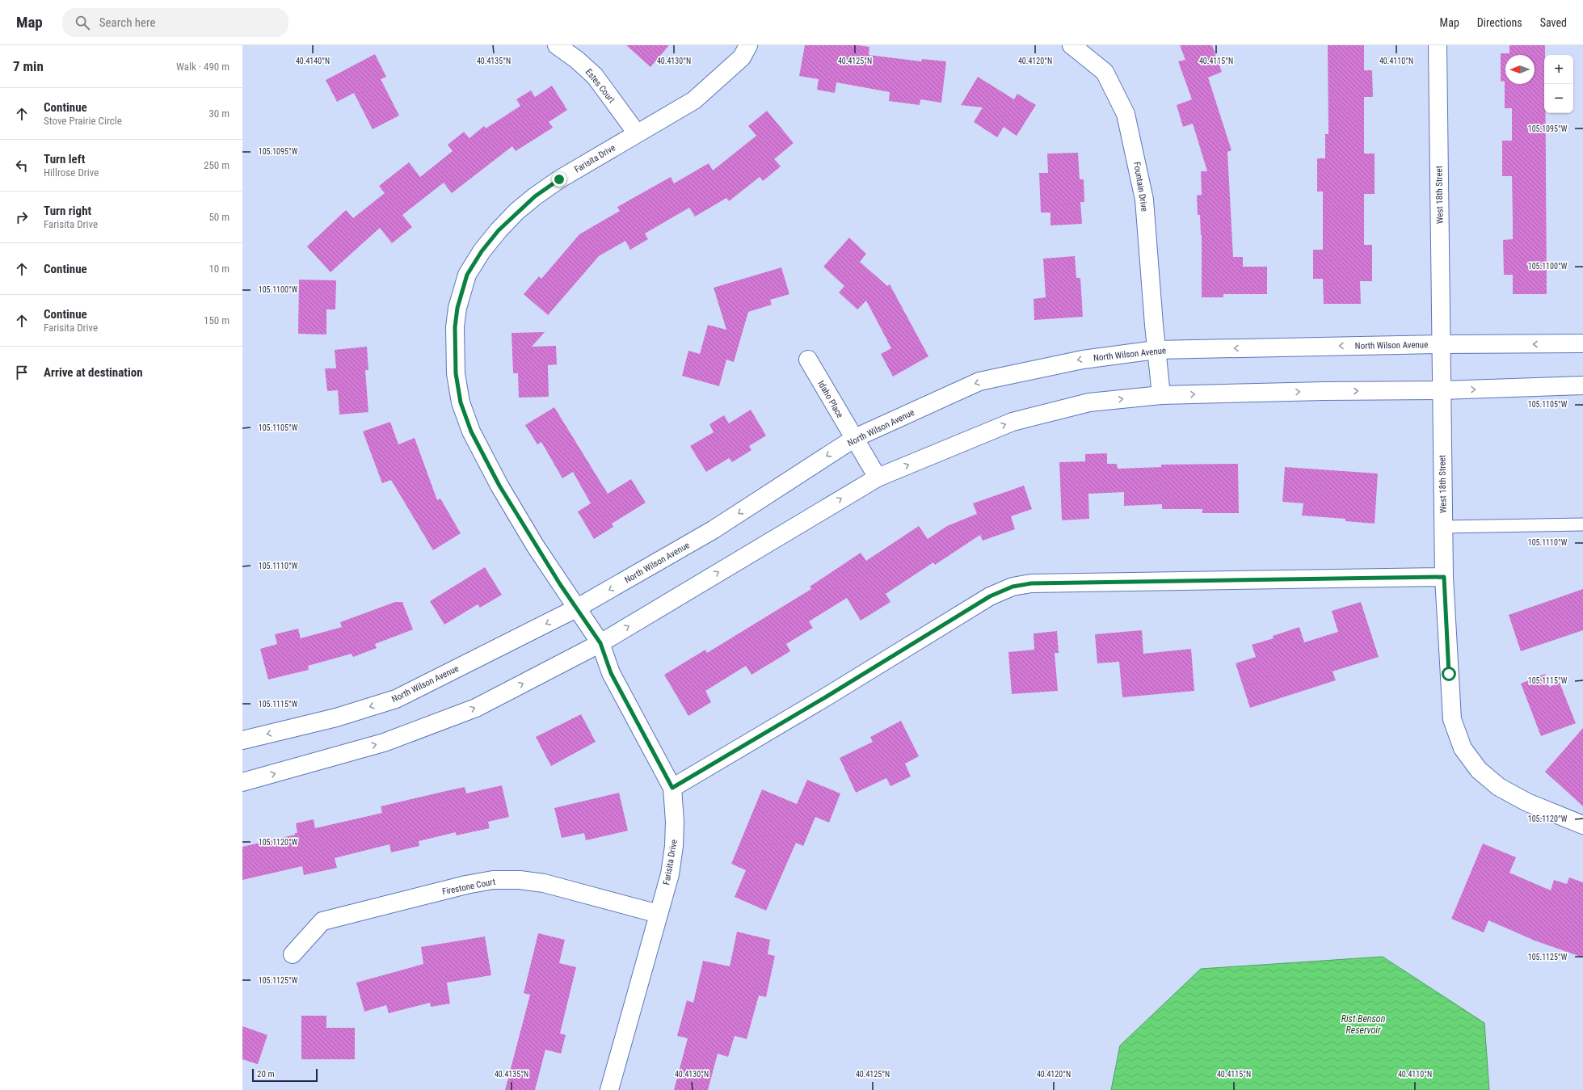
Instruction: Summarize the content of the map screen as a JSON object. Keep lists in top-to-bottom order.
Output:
{
  "streets": {
    "street": [
      "Estes Court",
      "Farisita Drive",
      "Fountain Drive",
      "West 18th Street",
      "North Wilson Avenue",
      "Idaho Place",
      "Firestone Court"
    ]
  },
  "crossings": [
    ["Estes Court", "Farisita Drive"],
    ["Farisita Drive", "North Wilson Avenue"],
    ["Farisita Drive", "Firestone Court"],
    ["Fountain Drive", "North Wilson Avenue"],
    ["West 18th Street", "North Wilson Avenue"],
    ["North Wilson Avenue", "Idaho Place"]
  ],
  "water": ["Rist Benson Reservoir"],
  "scale_bar": "20 m",
  "north": "left",
  "page": {
    "header": "Map",
    "search": "Search here",
    "nav": ["Map", "Directions", "Saved"],
    "heading": ["7 min", "Walk · 490 m"],
    "map_buttons": ["+", "−"],
    "list": [
      ["Continue", "Stove Prairie Circle", "30 m"],
      ["Turn left", "Hillrose Drive", "250 m"],
      ["Turn right", "Farisita Drive", "50 m"],
      ["Continue", "10 m"],
      ["Continue", "Farisita Drive", "150 m"],
      "Arrive at destination"
    ],
    "scale": "20 m"
  },
  "coordinates": [
    "40.4140°N",
    "40.4135°N",
    "40.4130°N",
    "40.4125°N",
    "40.4120°N",
    "40.4115°N",
    "40.4110°N",
    "105.1095°W",
    "105.1100°W",
    "105.1105°W",
    "105.1110°W",
    "105.1115°W",
    "105.1120°W",
    "105.1125°W"
  ]
}
